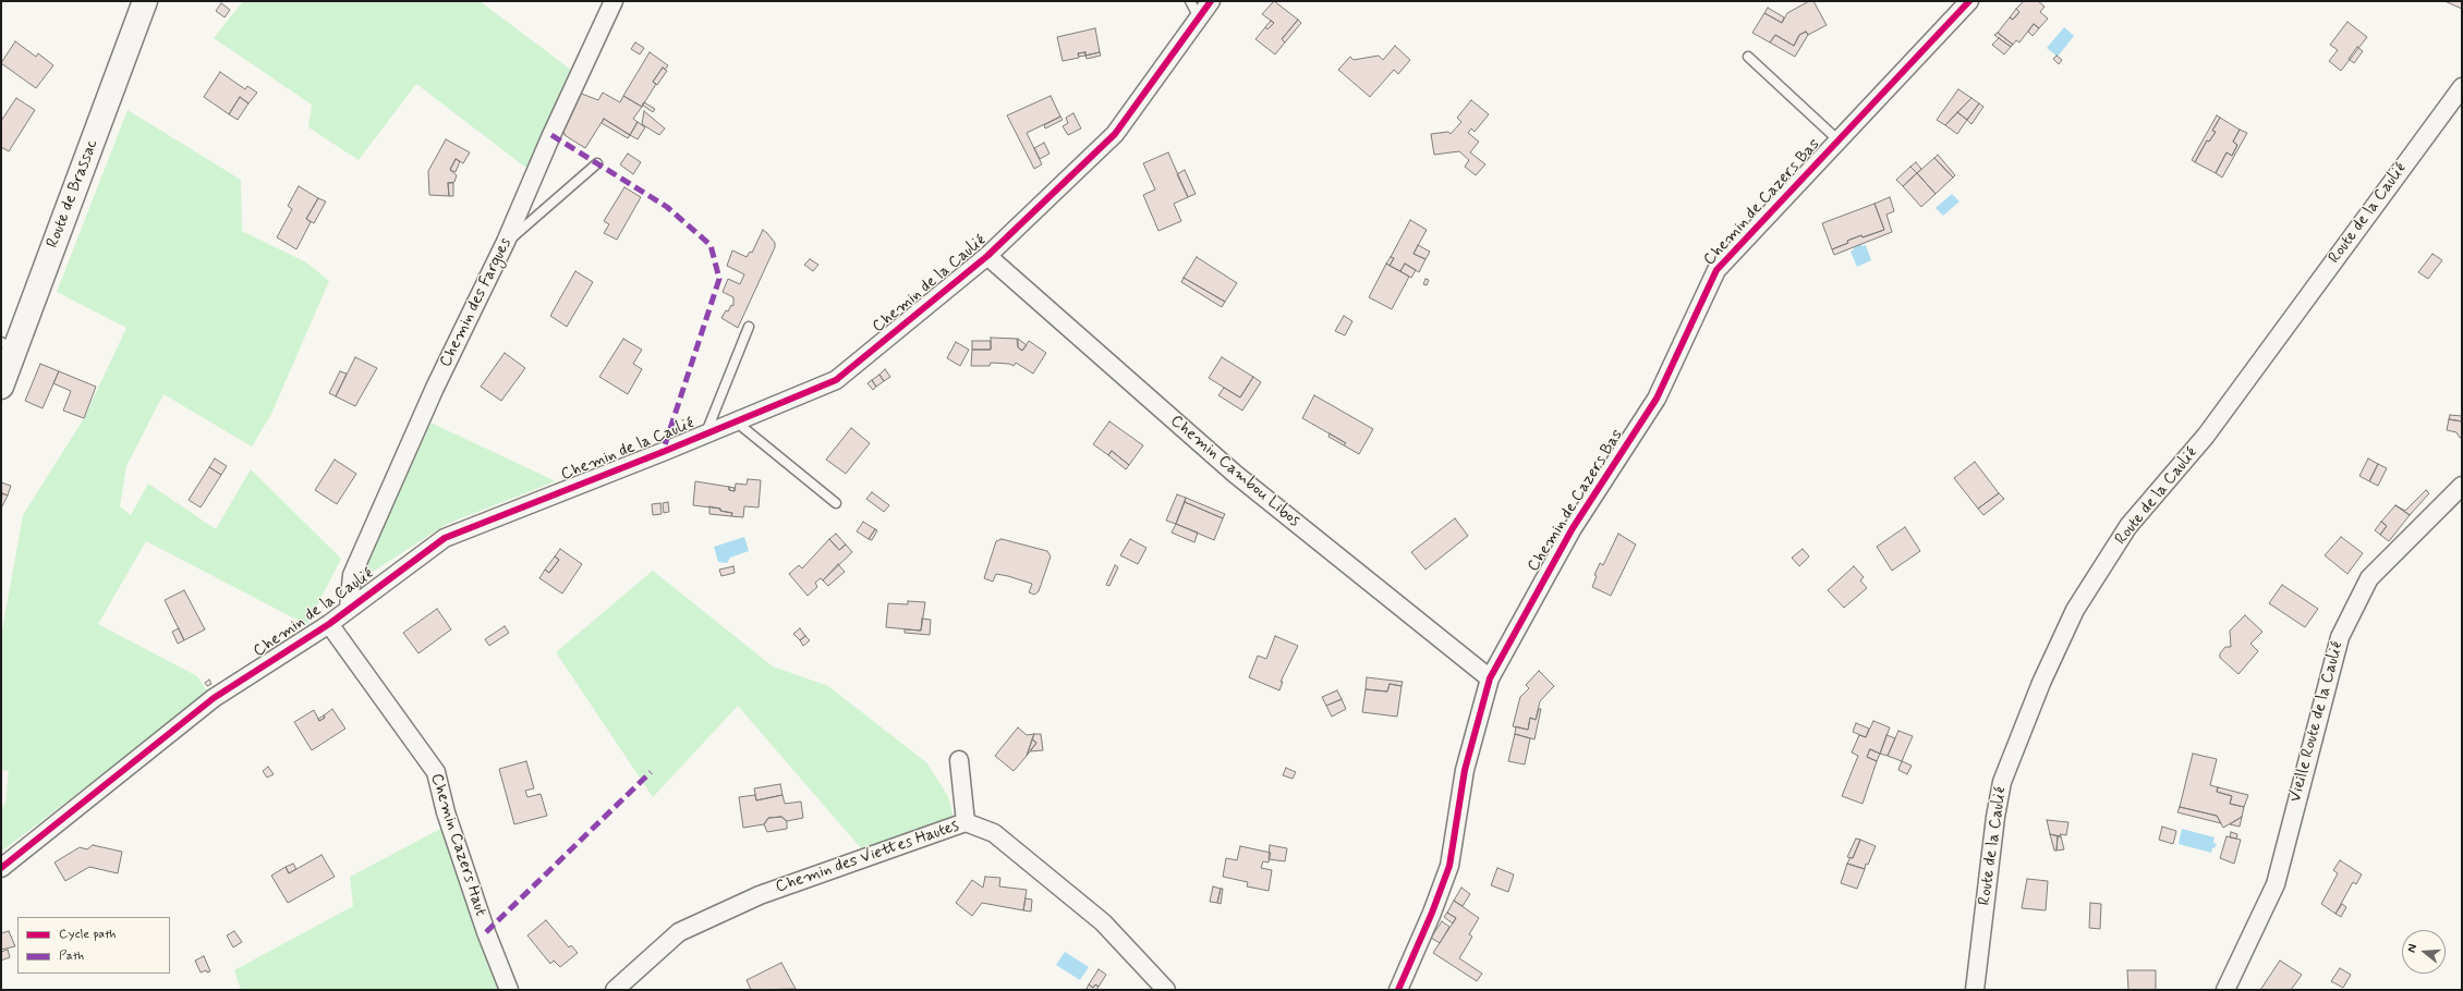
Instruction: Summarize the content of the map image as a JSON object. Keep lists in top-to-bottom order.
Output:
{
  "streets": {
    "main road": ["Route de Brassac"],
    "street": [
      "Chemin de Cazers Bas",
      "Route de la Caulié",
      "Chemin de la Caulié",
      "Chemin des Fargues",
      "Chemin Cambou Libos",
      "Vieille Route de la Caulié",
      "Chemin Cazers Haut",
      "Chemin des Viettes Hautes"
    ]
  },
  "crossings": [
    ["Chemin de Cazers Bas", "Chemin Cambou Libos"],
    ["Chemin de la Caulié", "Chemin des Fargues"],
    ["Chemin de la Caulié", "Chemin Cambou Libos"],
    ["Chemin de la Caulié", "Chemin Cazers Haut"]
  ],
  "legend": ["Cycle path", "Path"],
  "north": "left"
}
